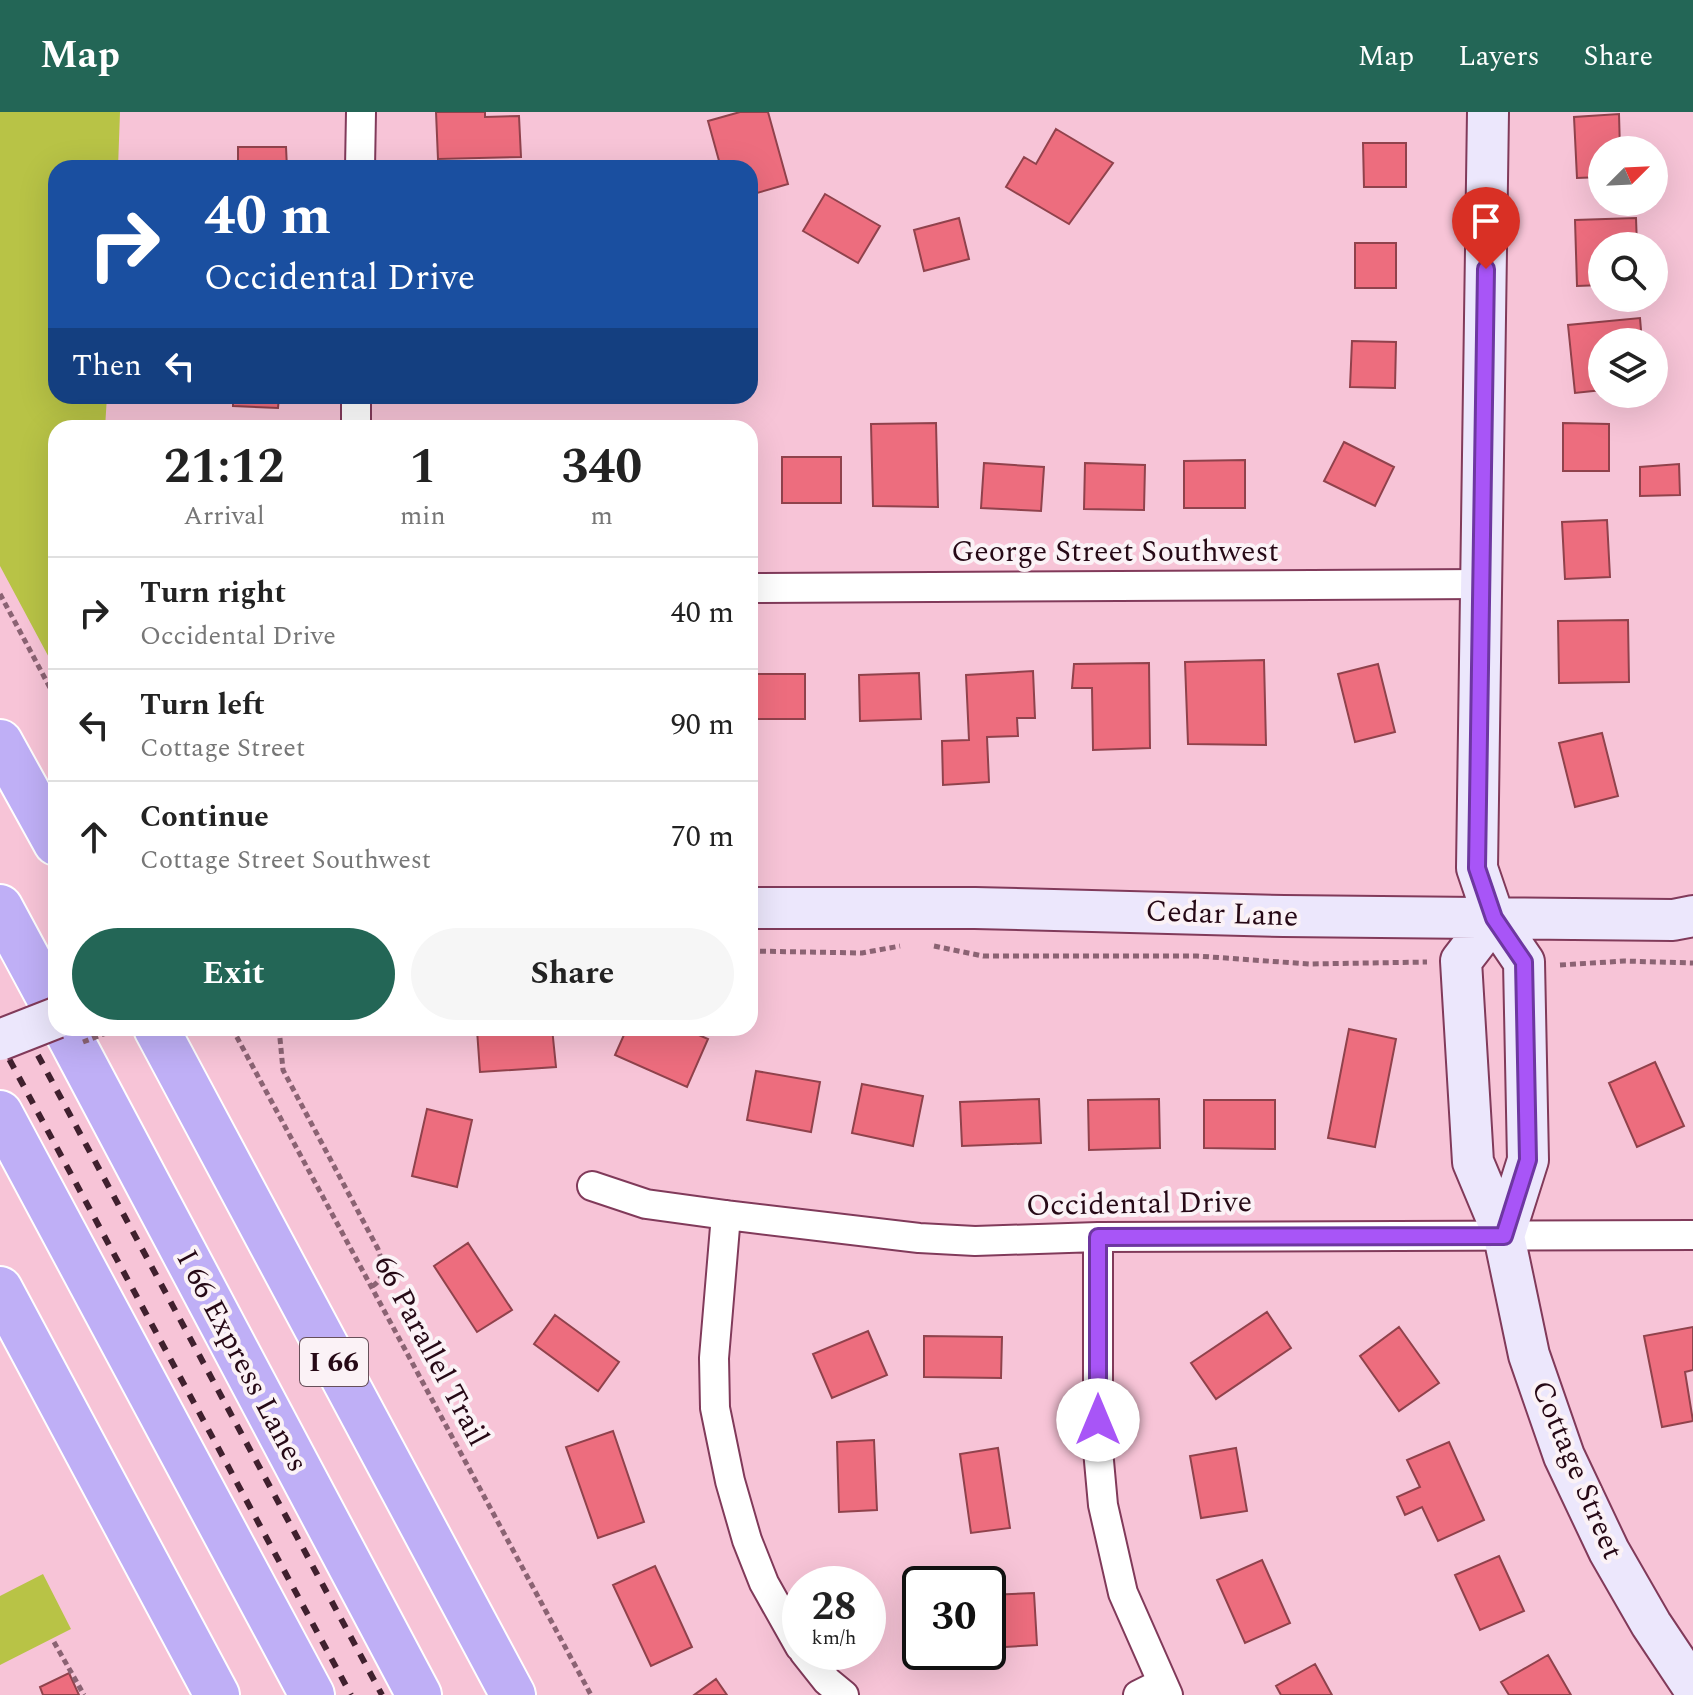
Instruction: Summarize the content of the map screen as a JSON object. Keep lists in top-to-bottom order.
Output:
{
  "streets": {
    "highway": ["I 66 Express Lanes", "I 66"],
    "street": [
      "George Street Southwest",
      "Cedar Lane",
      "Occidental Drive",
      "Cottage Street"
    ],
    "path": ["66 Parallel Trail"]
  },
  "crossings": [
    ["Occidental Drive", "Cottage Street"]
  ],
  "north": "top right",
  "page": {
    "header": "Map",
    "nav": ["Map", "Layers", "Share"],
    "turn": ["40 m", "Occidental Drive"],
    "then": "Then",
    "eta": [
      "21:12",
      "Arrival",
      "1",
      "min",
      "340",
      "m"
    ],
    "list": [
      {
        "name": "Turn right",
        "note": "Occidental Drive",
        "value": "40 m"
      },
      {
        "name": "Turn left",
        "note": "Cottage Street",
        "value": "90 m"
      },
      {
        "name": "Continue",
        "note": "Cottage Street Southwest",
        "value": "70 m"
      }
    ],
    "buttons": ["Exit", "Share"],
    "speed": "28 km/h",
    "limit": "30"
  }
}
